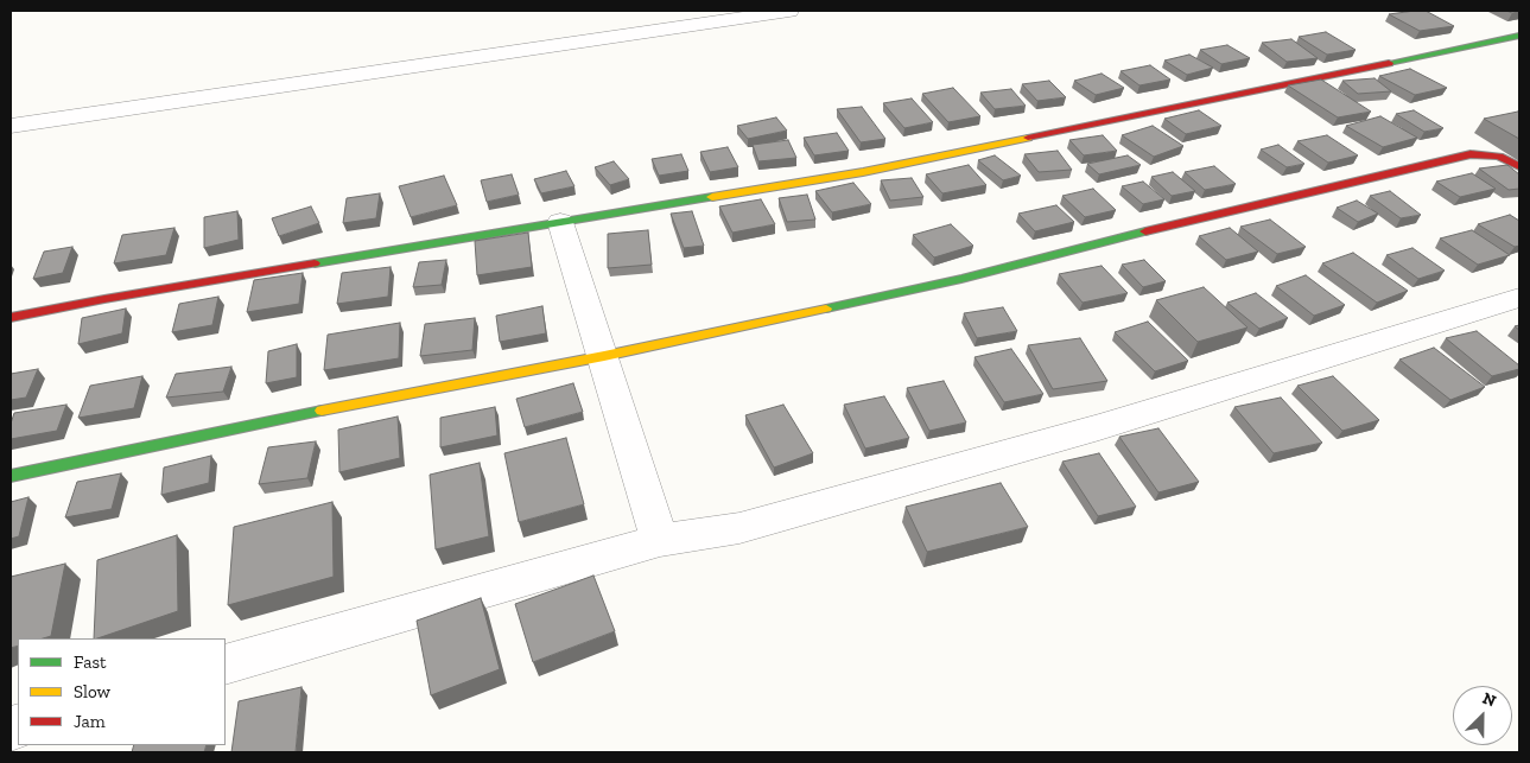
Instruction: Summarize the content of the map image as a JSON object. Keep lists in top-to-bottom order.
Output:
{
  "legend": ["Fast", "Slow", "Jam"],
  "north": "top right"
}
